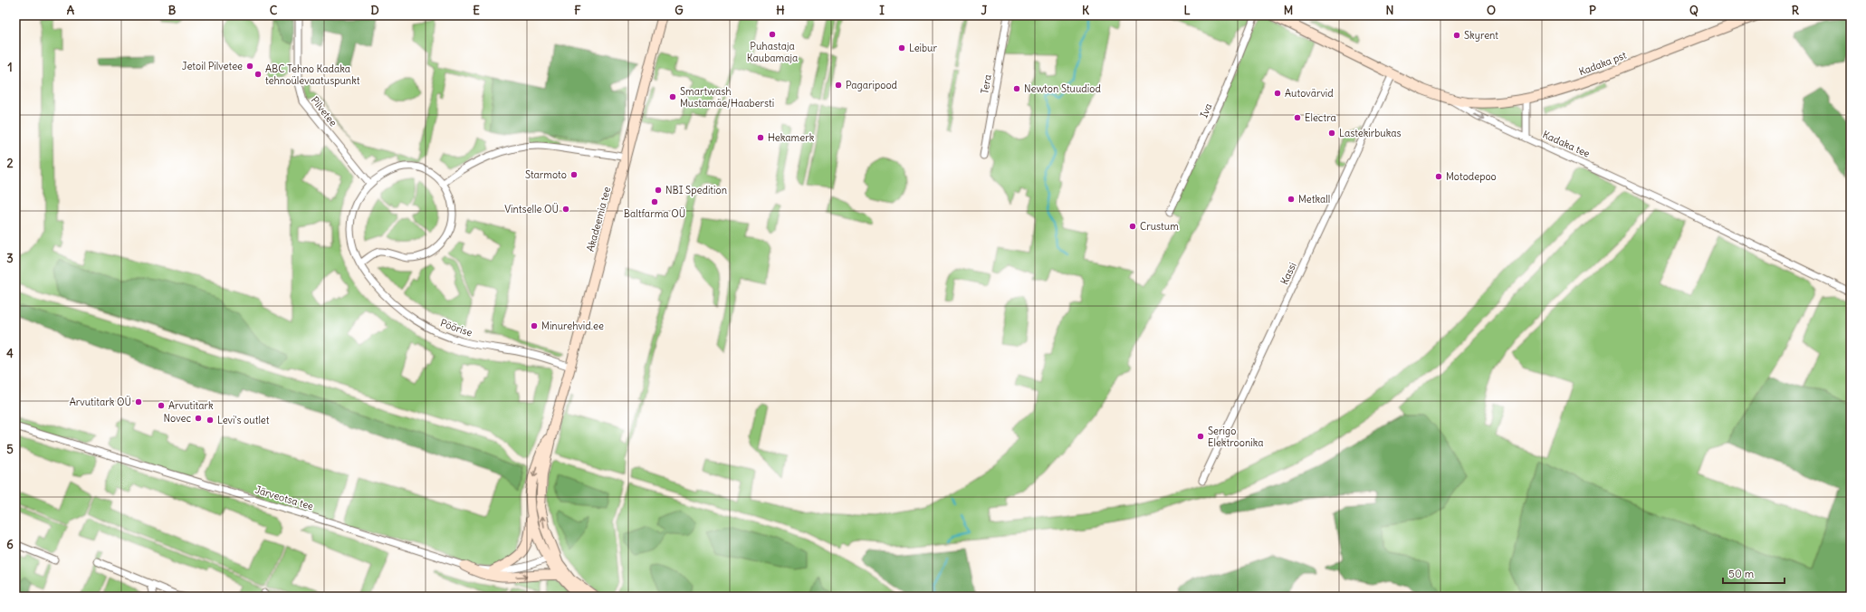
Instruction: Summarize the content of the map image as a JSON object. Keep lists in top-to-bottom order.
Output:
{
  "streets": {
    "main road": ["Kadaka pst", "Kadaka tee", "Akadeemia tee"],
    "street": [
      "Tera",
      "Iva",
      "Pilvetee",
      "Kassi",
      "Pöörise",
      "Järveotsa tee"
    ]
  },
  "crossings": [
    ["Kadaka pst", "Kadaka tee"],
    ["Pilvetee", "Pöörise"],
    ["Kadaka tee", "Kassi"],
    ["Akadeemia tee", "Pöörise"],
    ["Akadeemia tee", "Järveotsa tee"]
  ],
  "places": [
    "Puhastaja Kaubamaja",
    "Skyrent",
    "Leibur",
    "Jetoil Pilvetee",
    "ABC Tehno Kadaka tehnoülevaatuspunkt",
    "Pagaripood",
    "Newton Stuudiod",
    "Autovärvid",
    "Smartwash Mustamäe/Haabersti",
    "Electra",
    "Lastekirbukas",
    "Hekamerk",
    "Starmoto",
    "Motodepoo",
    "NBI Spedition",
    "Metkall",
    "Baltfarma OÜ",
    "Vintselle OÜ",
    "Crustum",
    "Minurehvid.ee",
    "Arvutitark OÜ",
    "Arvutitark",
    "Novec",
    "Levi's outlet",
    "Serigo Elektroonika"
  ],
  "scale_bar": "50 m",
  "grid": {
    "columns": [
      "A",
      "B",
      "C",
      "D",
      "E",
      "F",
      "G",
      "H",
      "I",
      "J",
      "K",
      "L",
      "M",
      "N",
      "O",
      "P",
      "Q",
      "R"
    ],
    "rows": [
      "1",
      "2",
      "3",
      "4",
      "5",
      "6"
    ]
  }
}
